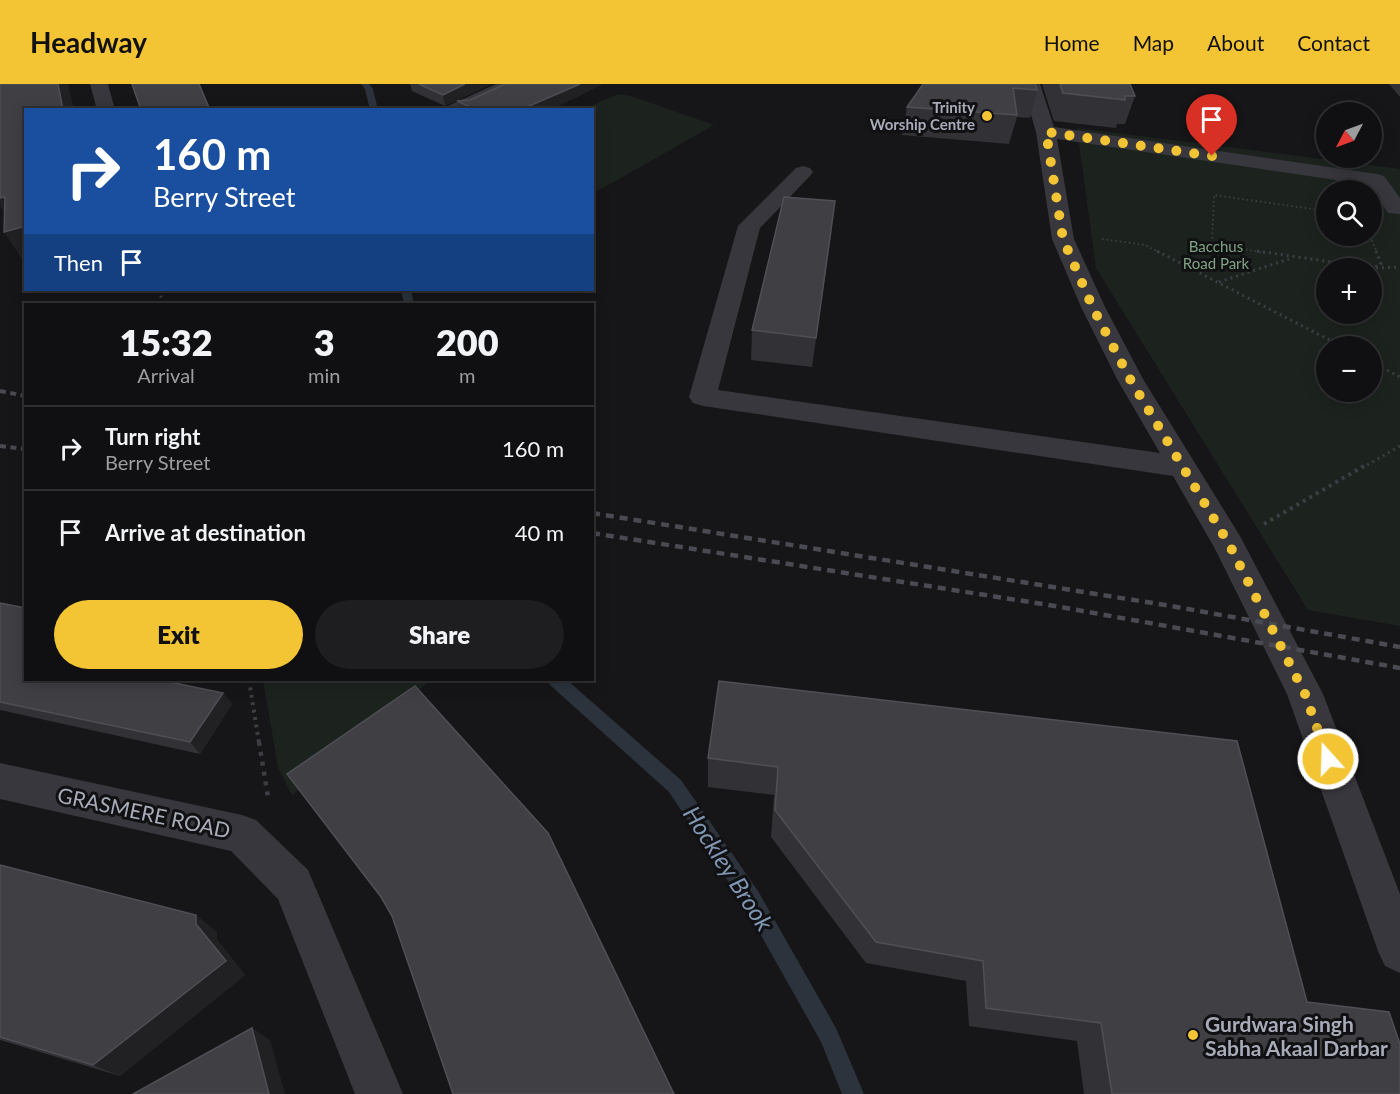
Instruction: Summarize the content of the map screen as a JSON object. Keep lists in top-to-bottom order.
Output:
{
  "streets": {
    "street": ["GRASMERE ROAD"]
  },
  "water": ["Hockley Brook"],
  "parks": ["Bacchus Road Park"],
  "places": ["Trinity Worship Centre", "Gurdwara Singh Sabha Akaal Darbar"],
  "north": "bottom left",
  "page": {
    "header": "Headway",
    "nav": [
      "Home",
      "Map",
      "About",
      "Contact"
    ],
    "map_buttons": ["+", "−"],
    "turn": ["160 m", "Berry Street"],
    "then": "Then",
    "eta": [
      "15:32",
      "Arrival",
      "3",
      "min",
      "200",
      "m"
    ],
    "list": [
      {
        "name": "Turn right",
        "note": "Berry Street",
        "value": "160 m"
      },
      {
        "name": "Arrive at destination",
        "value": "40 m"
      }
    ],
    "buttons": ["Exit", "Share"]
  }
}
